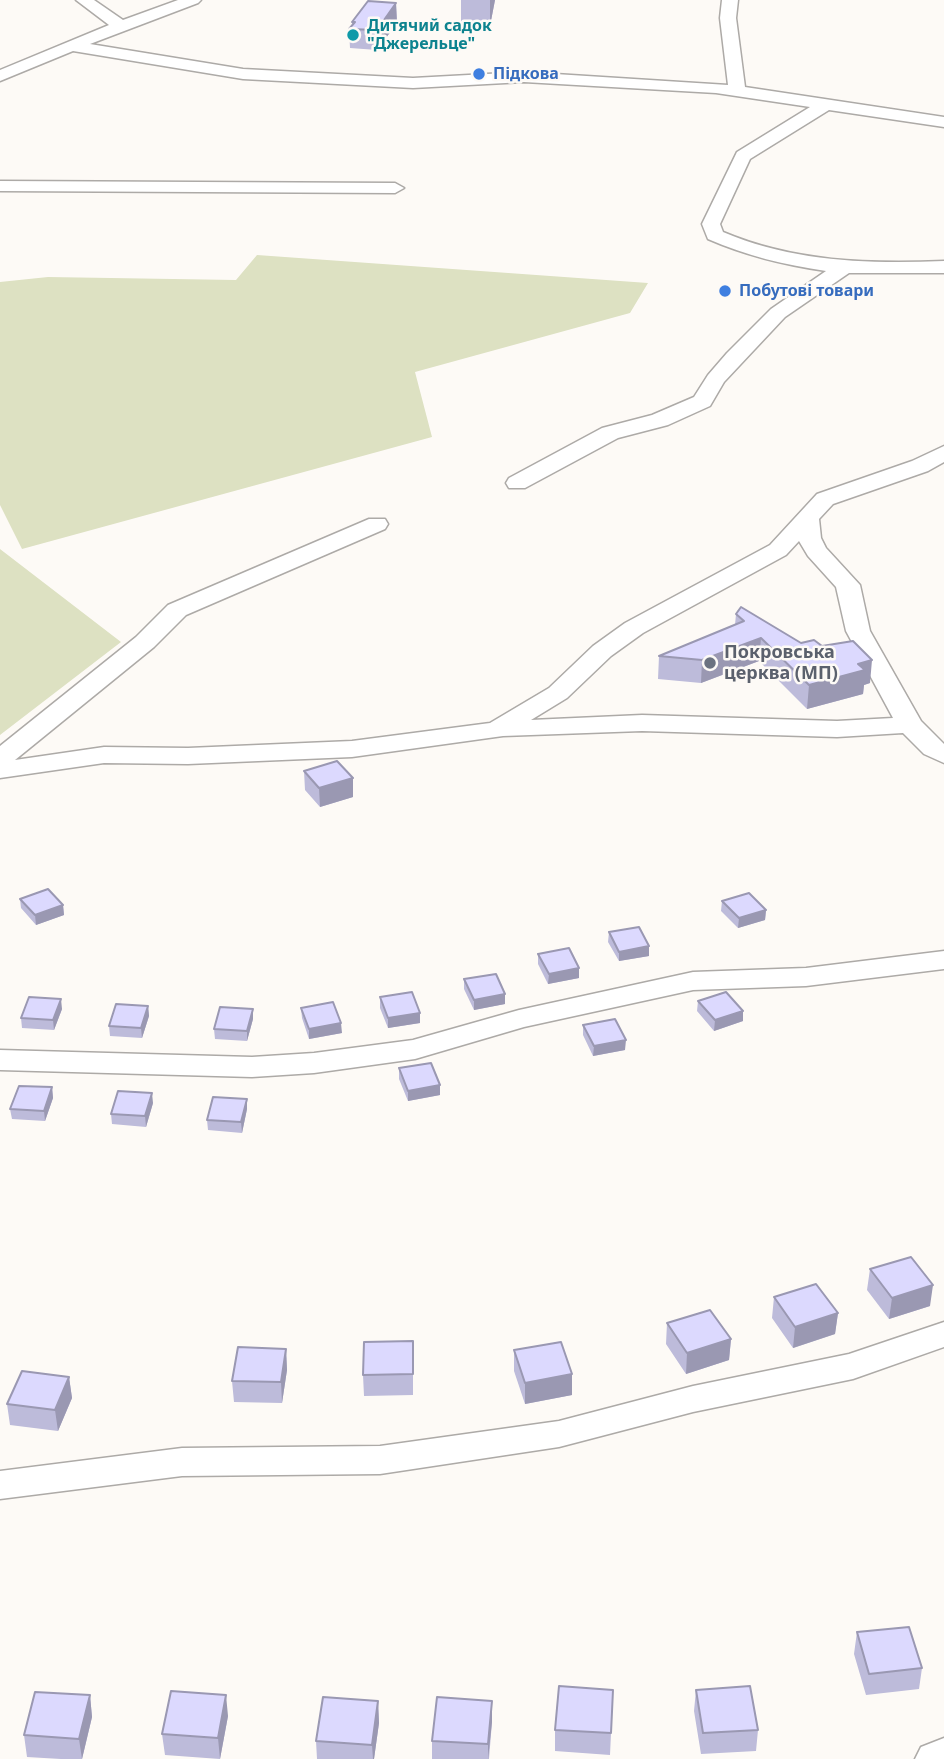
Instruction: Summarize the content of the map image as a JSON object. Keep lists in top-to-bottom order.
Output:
{
  "places": [
    "Дитячий садок \"Джерельце\"",
    "Підкова",
    "Побутові товари",
    "Покровська церква (МП)"
  ]
}
